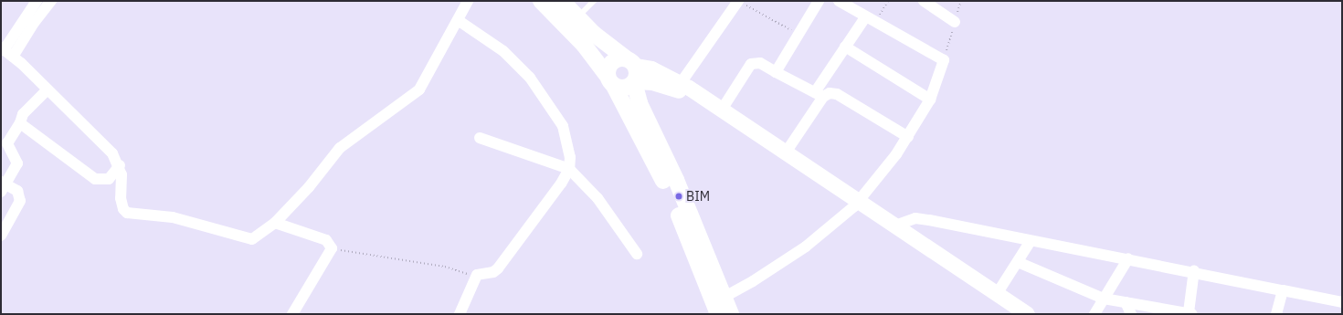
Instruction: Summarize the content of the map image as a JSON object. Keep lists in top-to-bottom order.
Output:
{
  "places": ["BIM"]
}
